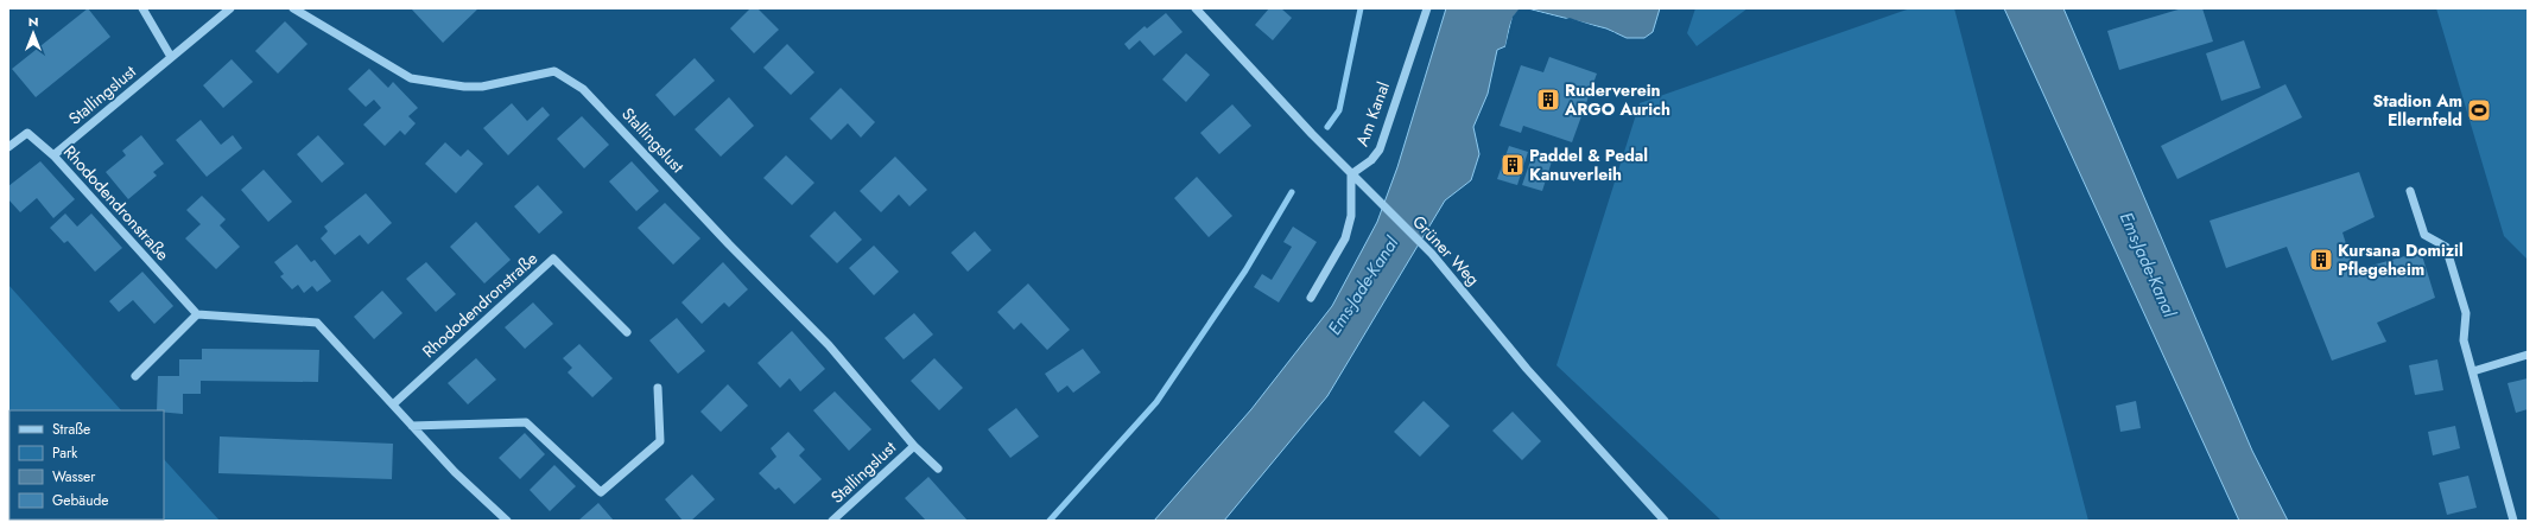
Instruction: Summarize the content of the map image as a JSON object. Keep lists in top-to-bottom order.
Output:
{
  "streets": {
    "street": [
      "Stallingslust",
      "Am Kanal",
      "Rhododendronstraße",
      "Grüner Weg"
    ]
  },
  "crossings": [
    ["Stallingslust", "Rhododendronstraße"],
    ["Am Kanal", "Grüner Weg"]
  ],
  "water": ["Ems-Jade-Kanal"],
  "places": {
    "building": ["Ruderverein ARGO Aurich", "Paddel & Pedal Kanuverleih", "Kursana Domizil Pflegeheim"],
    "sports": ["Stadion Am Ellernfeld"]
  },
  "legend": [
    "Straße",
    "Park",
    "Wasser",
    "Gebäude"
  ],
  "north": "top"
}
